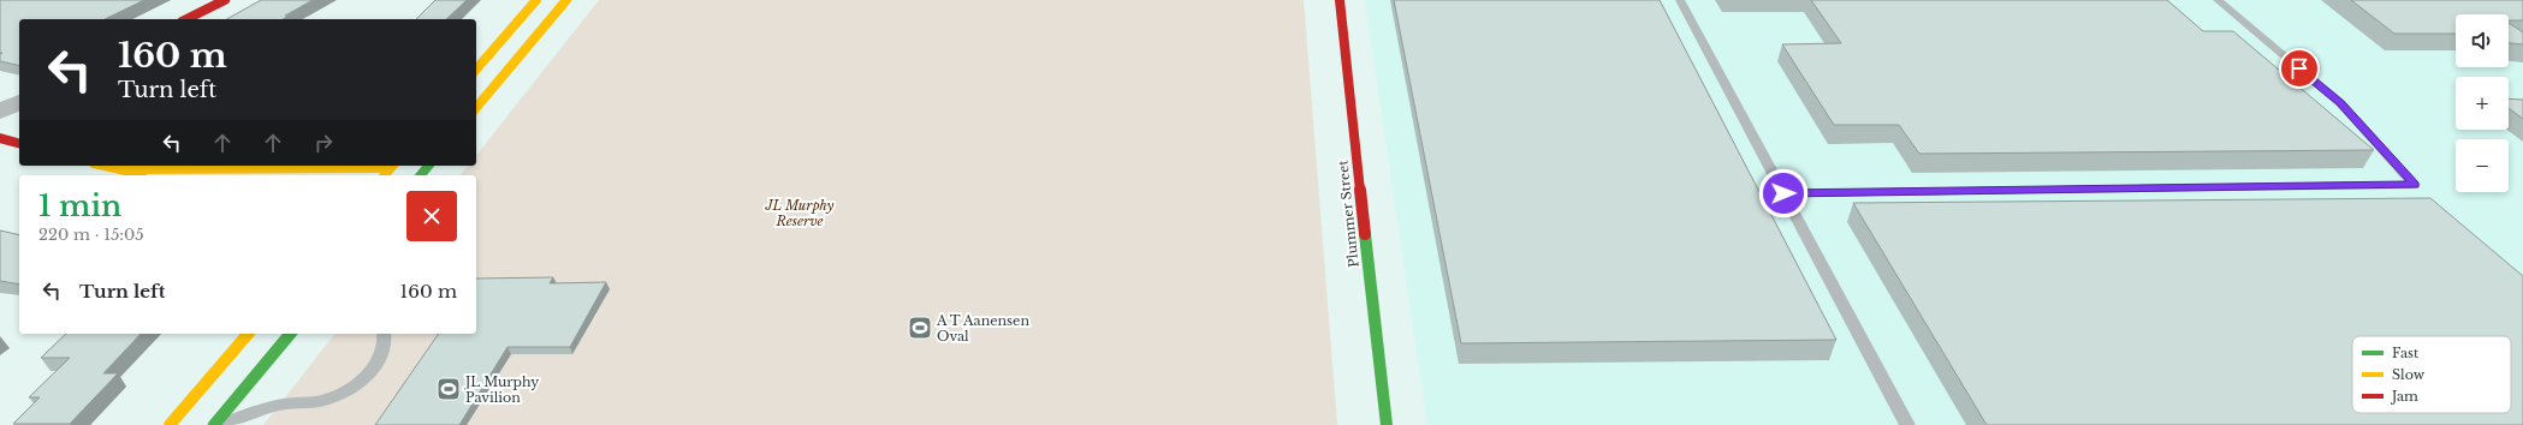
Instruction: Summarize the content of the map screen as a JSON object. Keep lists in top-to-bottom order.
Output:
{
  "streets": {
    "main road": ["Plummer Street"]
  },
  "parks": ["JL Murphy Reserve"],
  "places": {
    "sports": ["A T Aanensen Oval", "JL Murphy Pavilion"]
  },
  "legend": ["Fast", "Slow", "Jam"],
  "page": {
    "map_buttons": ["+", "−"],
    "turn": ["160 m", "Turn left"],
    "heading": ["1 min", "220 m · 15:05"],
    "list": [
      {
        "name": "Turn left",
        "value": "160 m"
      }
    ]
  }
}
